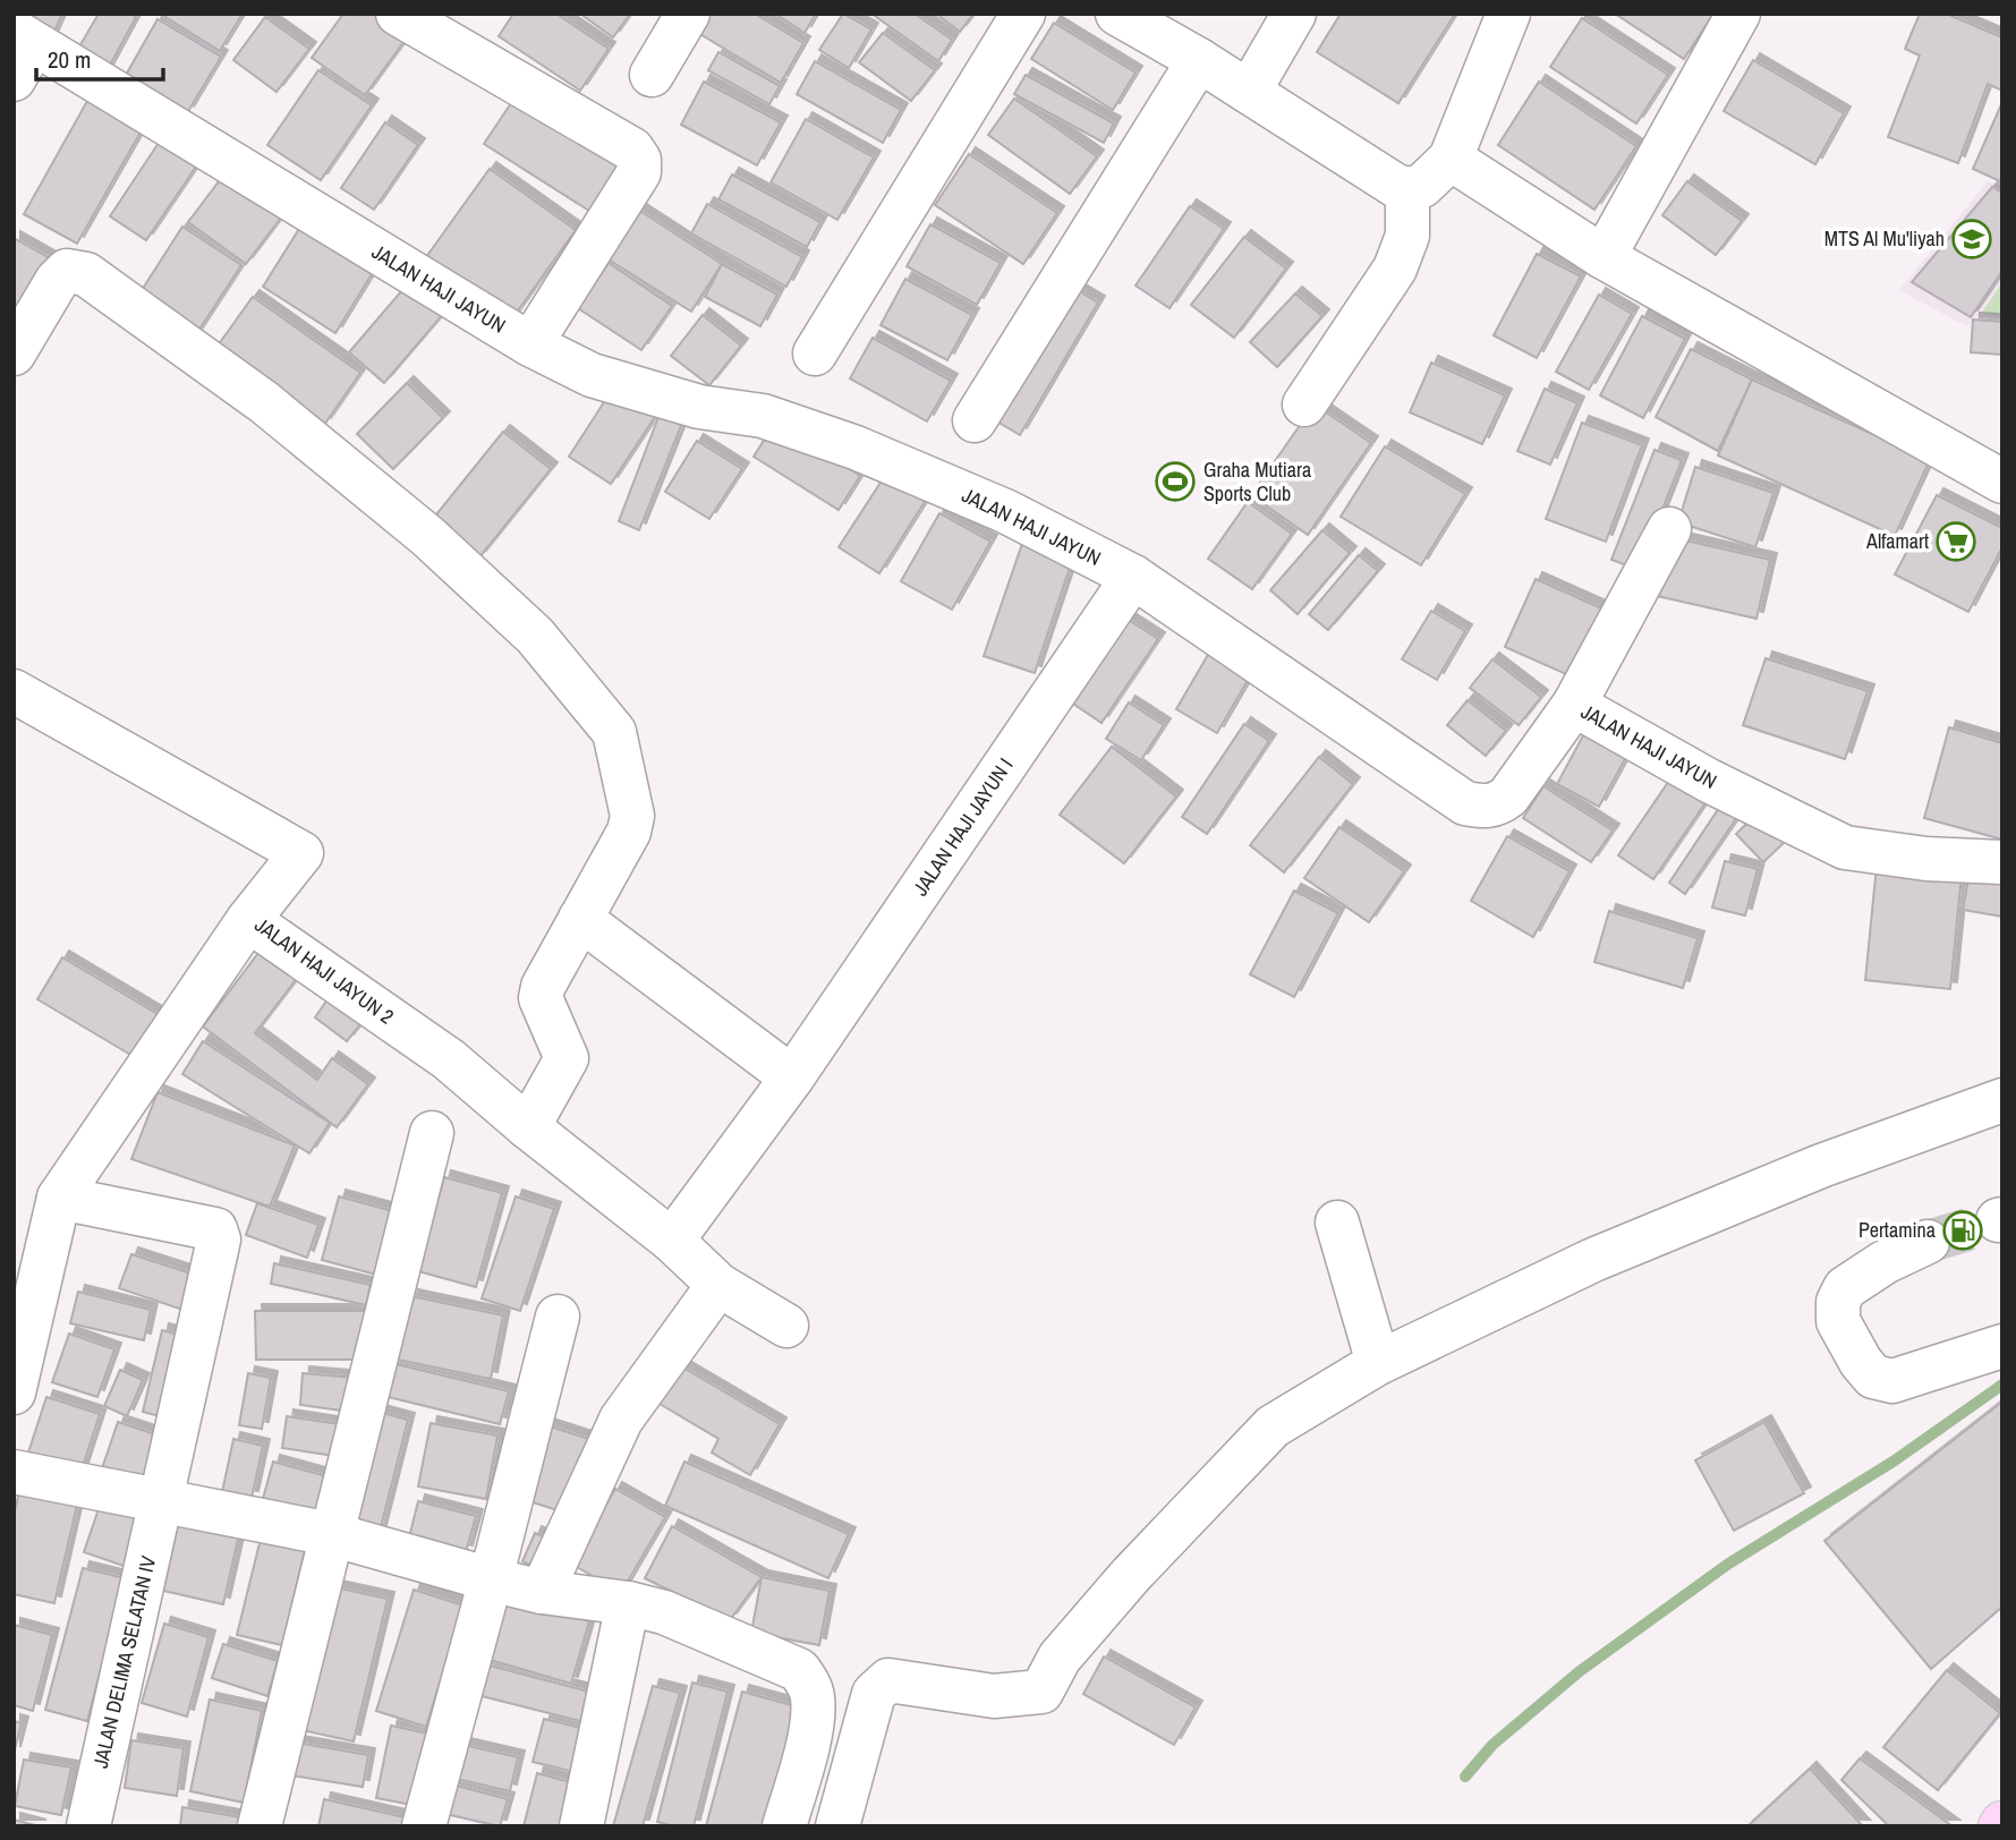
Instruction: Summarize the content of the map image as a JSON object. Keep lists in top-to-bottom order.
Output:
{
  "streets": {
    "street": [
      "JALAN HAJI JAYUN",
      "JALAN HAJI JAYUN I",
      "JALAN HAJI JAYUN 2",
      "JALAN DELIMA SELATAN IV"
    ]
  },
  "crossings": [
    ["JALAN HAJI JAYUN", "JALAN HAJI JAYUN I"],
    ["JALAN HAJI JAYUN I", "JALAN HAJI JAYUN 2"]
  ],
  "places": {
    "school or university": ["MTS Al Mu'liyah"],
    "sports": ["Graha Mutiara Sports Club"],
    "supermarket": ["Alfamart"],
    "fuel station": ["Pertamina"]
  },
  "scale_bar": "20 m"
}
